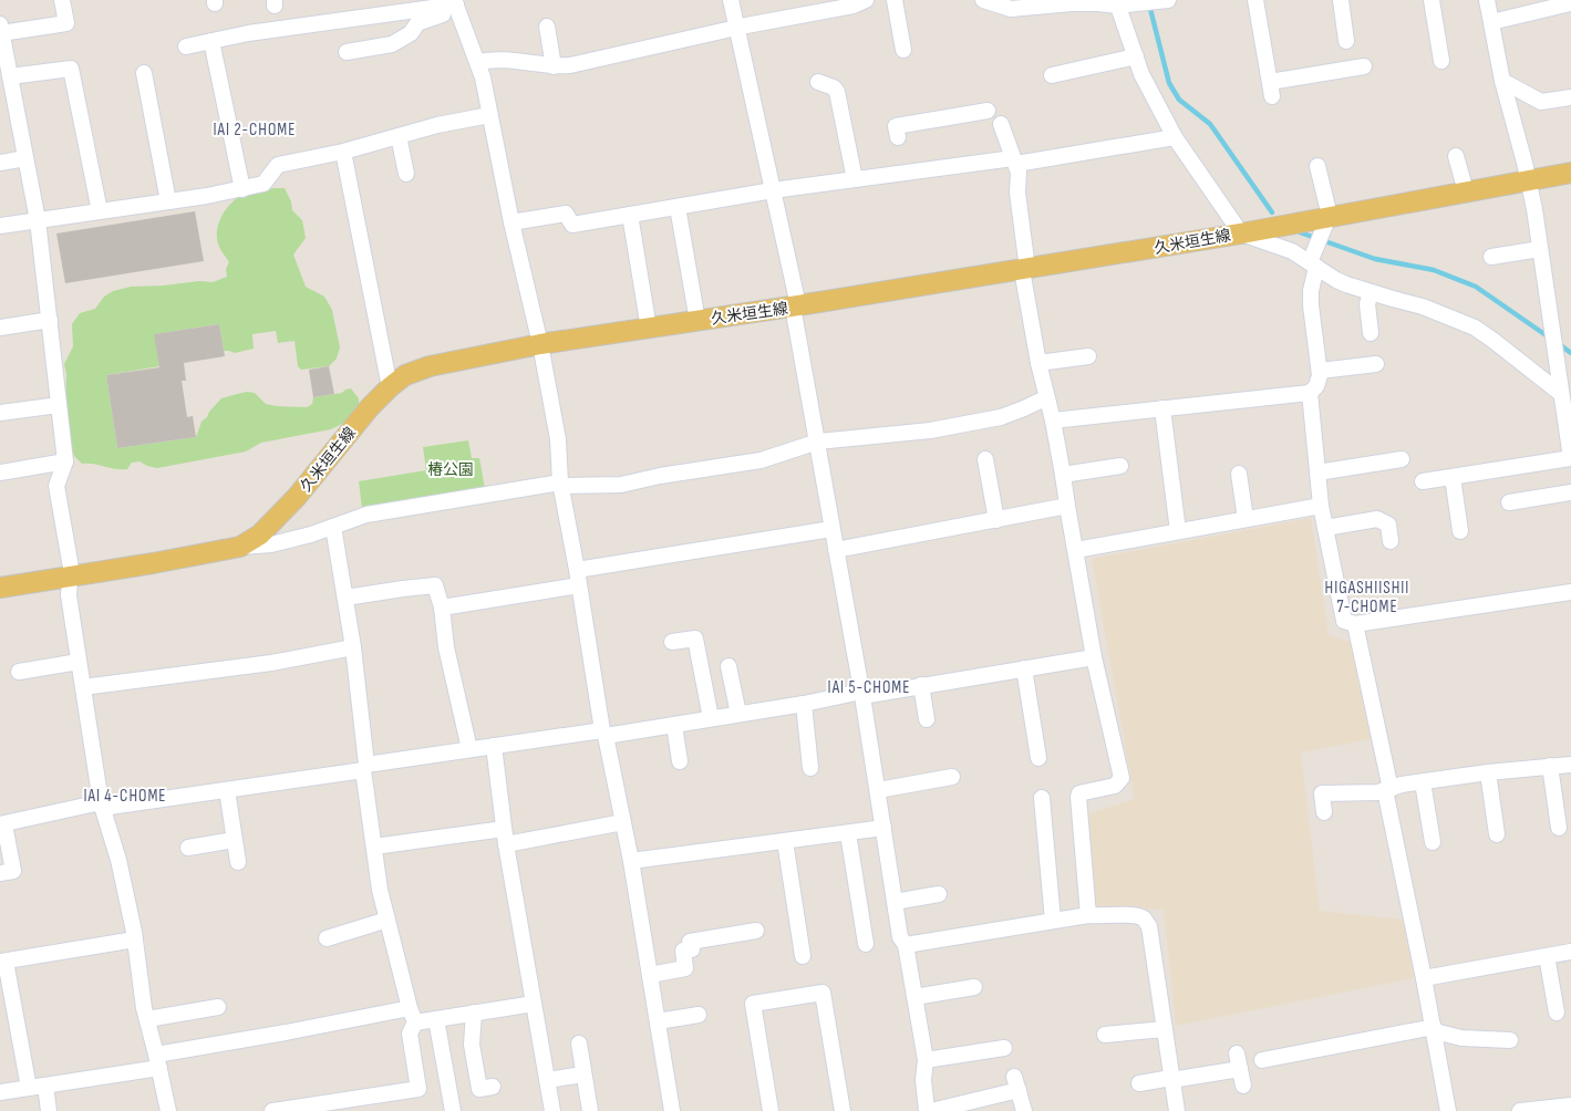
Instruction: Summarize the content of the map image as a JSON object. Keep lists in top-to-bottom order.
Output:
{
  "streets": {
    "main road": ["久米垣生線"]
  },
  "districts": [
    "IAI 2-CHOME",
    "HIGASHIISHII 7-CHOME",
    "IAI 5-CHOME",
    "IAI 4-CHOME"
  ],
  "parks": ["椿公園"]
}
